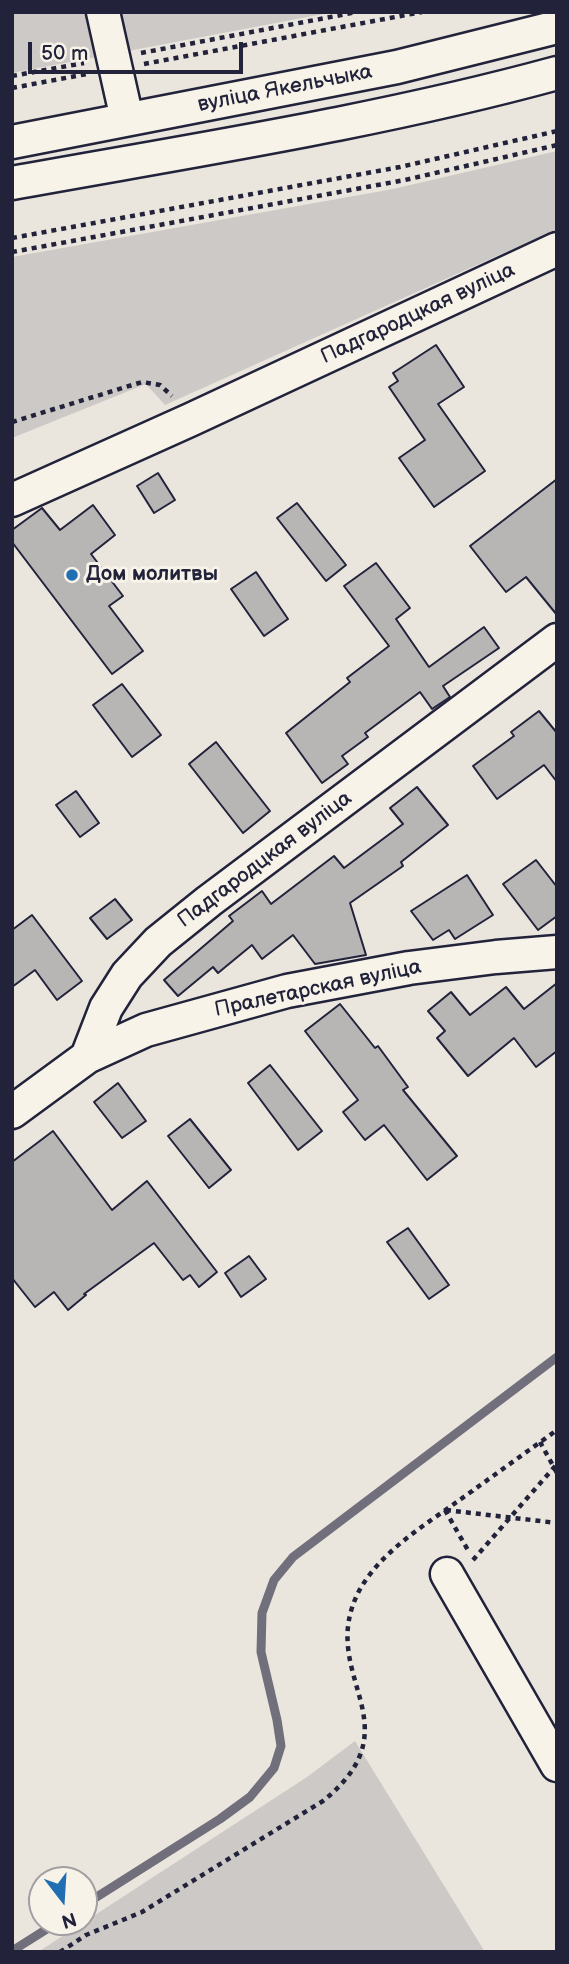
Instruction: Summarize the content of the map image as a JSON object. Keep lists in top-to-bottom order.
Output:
{
  "streets": {
    "street": ["вуліца Якельчыка", "Падгародцкая вуліца", "Пралетарская вуліца"]
  },
  "crossings": [
    ["Падгародцкая вуліца", "Пралетарская вуліца"]
  ],
  "places": ["Дом молитвы"],
  "scale_bar": "50 m",
  "north": "bottom"
}
